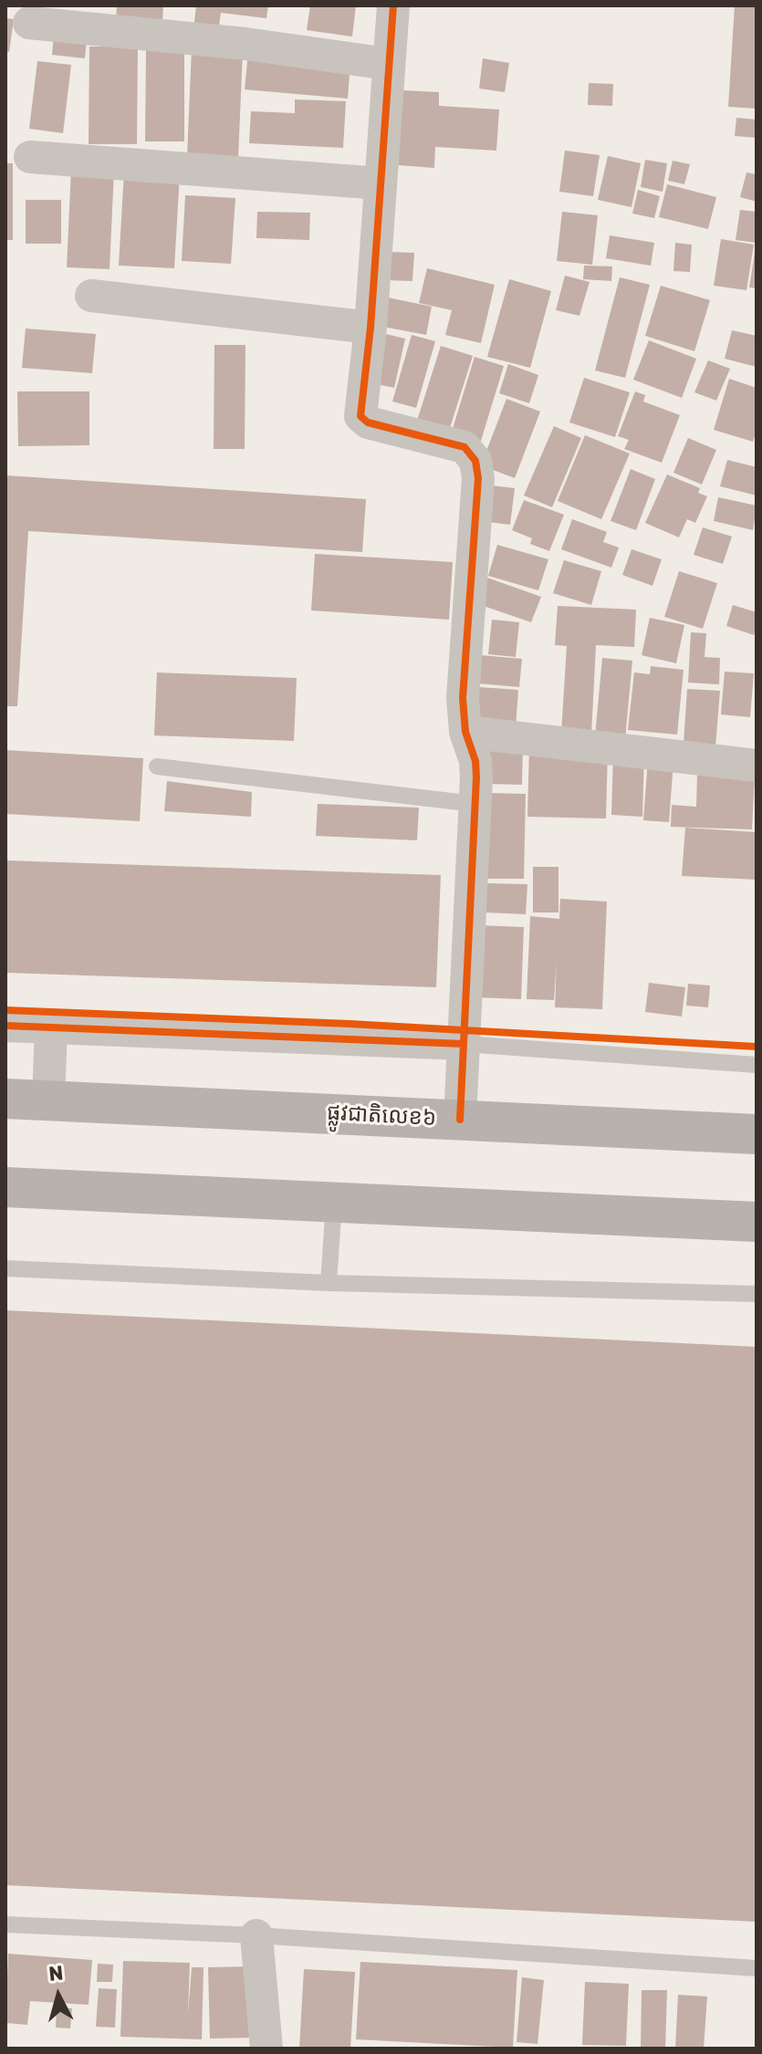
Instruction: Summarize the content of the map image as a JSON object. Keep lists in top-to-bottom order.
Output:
{
  "streets": {
    "main road": ["ផ្លូវជាតិលេខ៦"]
  },
  "north": "top"
}
